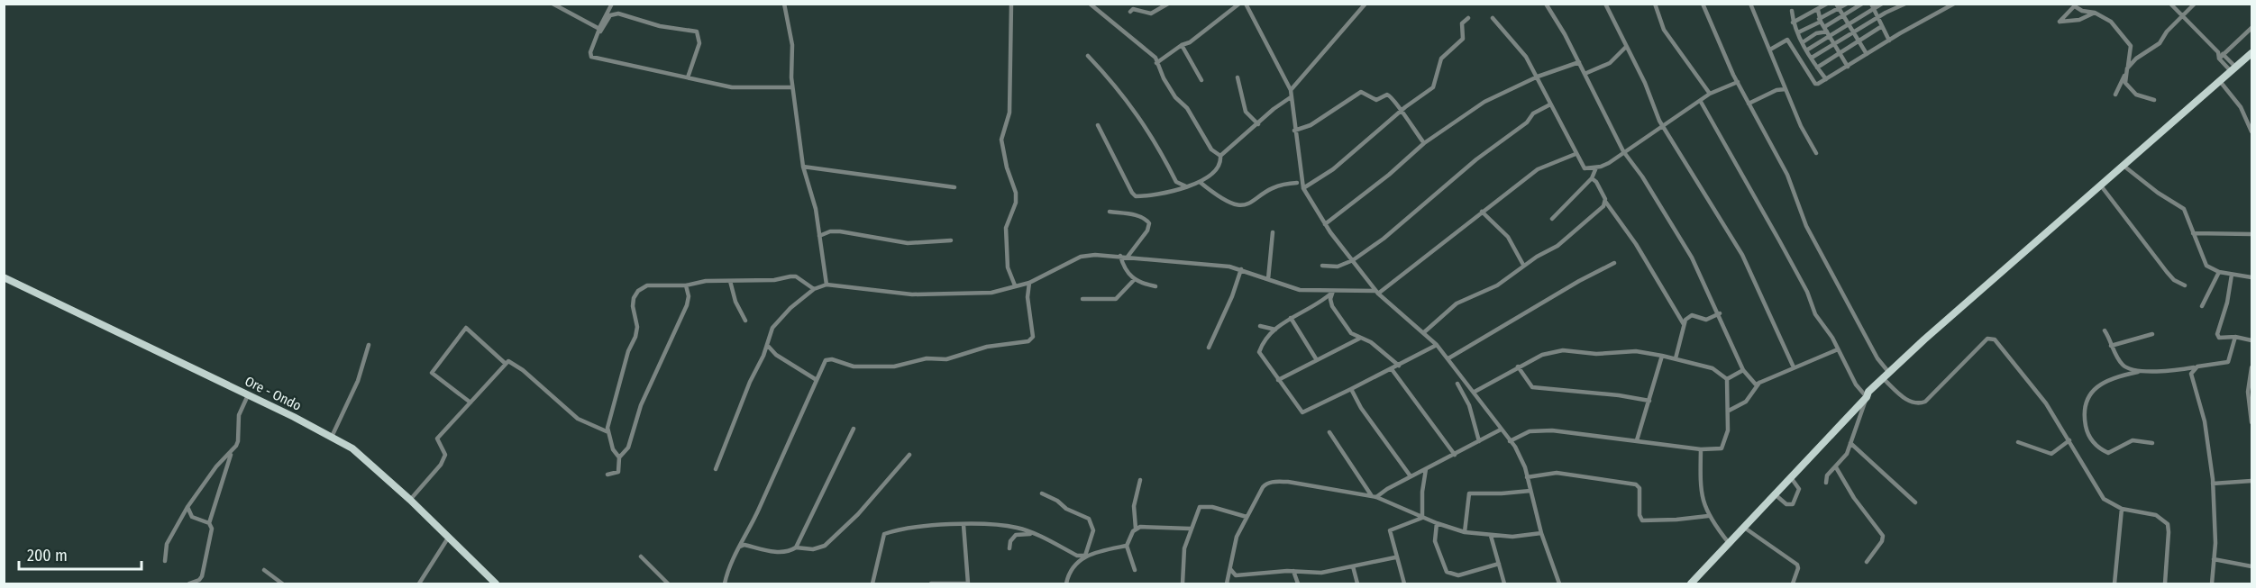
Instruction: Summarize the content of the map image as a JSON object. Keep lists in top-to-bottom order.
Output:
{
  "streets": {
    "main road": ["Ore - Ondo"]
  },
  "scale_bar": "200 m"
}
